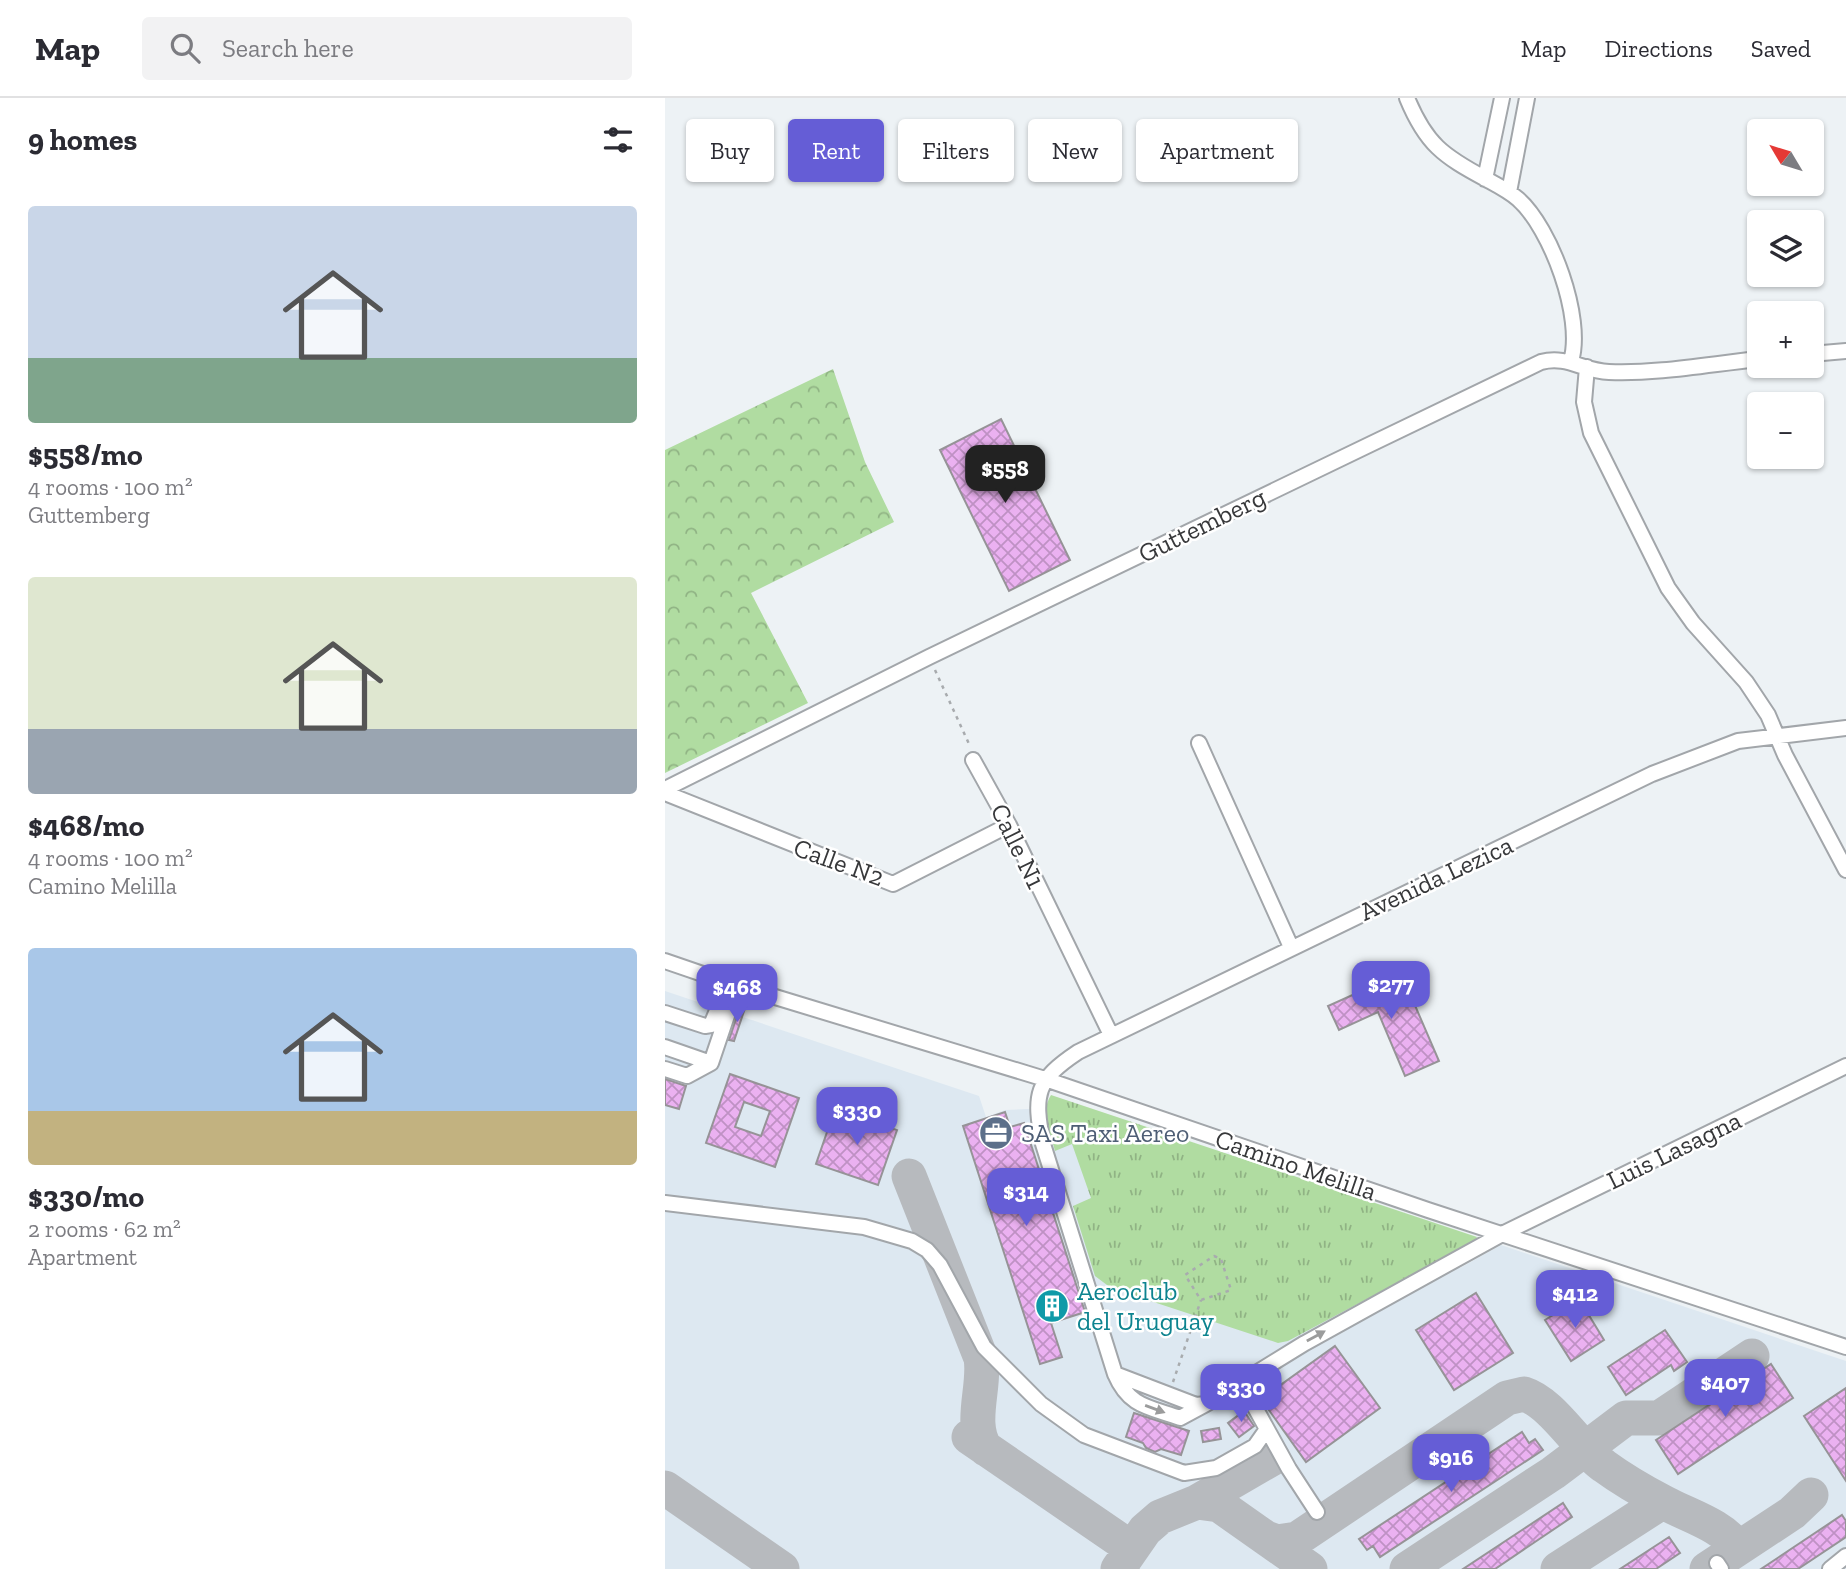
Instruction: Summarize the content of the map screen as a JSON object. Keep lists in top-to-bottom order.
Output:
{
  "streets": {
    "street": [
      "Guttemberg",
      "Calle N1",
      "Calle N2",
      "Avenida Lezica",
      "Luis Lasagna",
      "Camino Melilla"
    ]
  },
  "crossings": [
    ["Guttemberg", "Calle N2"],
    ["Calle N1", "Calle N2"],
    ["Calle N1", "Avenida Lezica"],
    ["Avenida Lezica", "Luis Lasagna"],
    ["Avenida Lezica", "Camino Melilla"],
    ["Luis Lasagna", "Camino Melilla"]
  ],
  "places": {
    "office": ["SAS Taxi Aereo"],
    "building": ["Aeroclub del Uruguay"]
  },
  "north": "top left",
  "page": {
    "header": "Map",
    "search": "Search here",
    "nav": ["Map", "Directions", "Saved"],
    "heading": "9 homes",
    "map_buttons": ["+", "−"],
    "chip": [
      "Buy",
      "Rent",
      "Filters",
      "New",
      "Apartment"
    ],
    "list": [
      {
        "name": "$558/mo",
        "note": "4 rooms · 100 m² · Guttemberg"
      },
      {
        "name": "$468/mo",
        "note": "4 rooms · 100 m² · Camino Melilla"
      },
      {
        "name": "$330/mo",
        "note": "2 rooms · 62 m² · Apartment"
      }
    ],
    "price": [
      "$558",
      "$277",
      "$468",
      "$330",
      "$314",
      "$412",
      "$407",
      "$330",
      "$916"
    ]
  }
}
